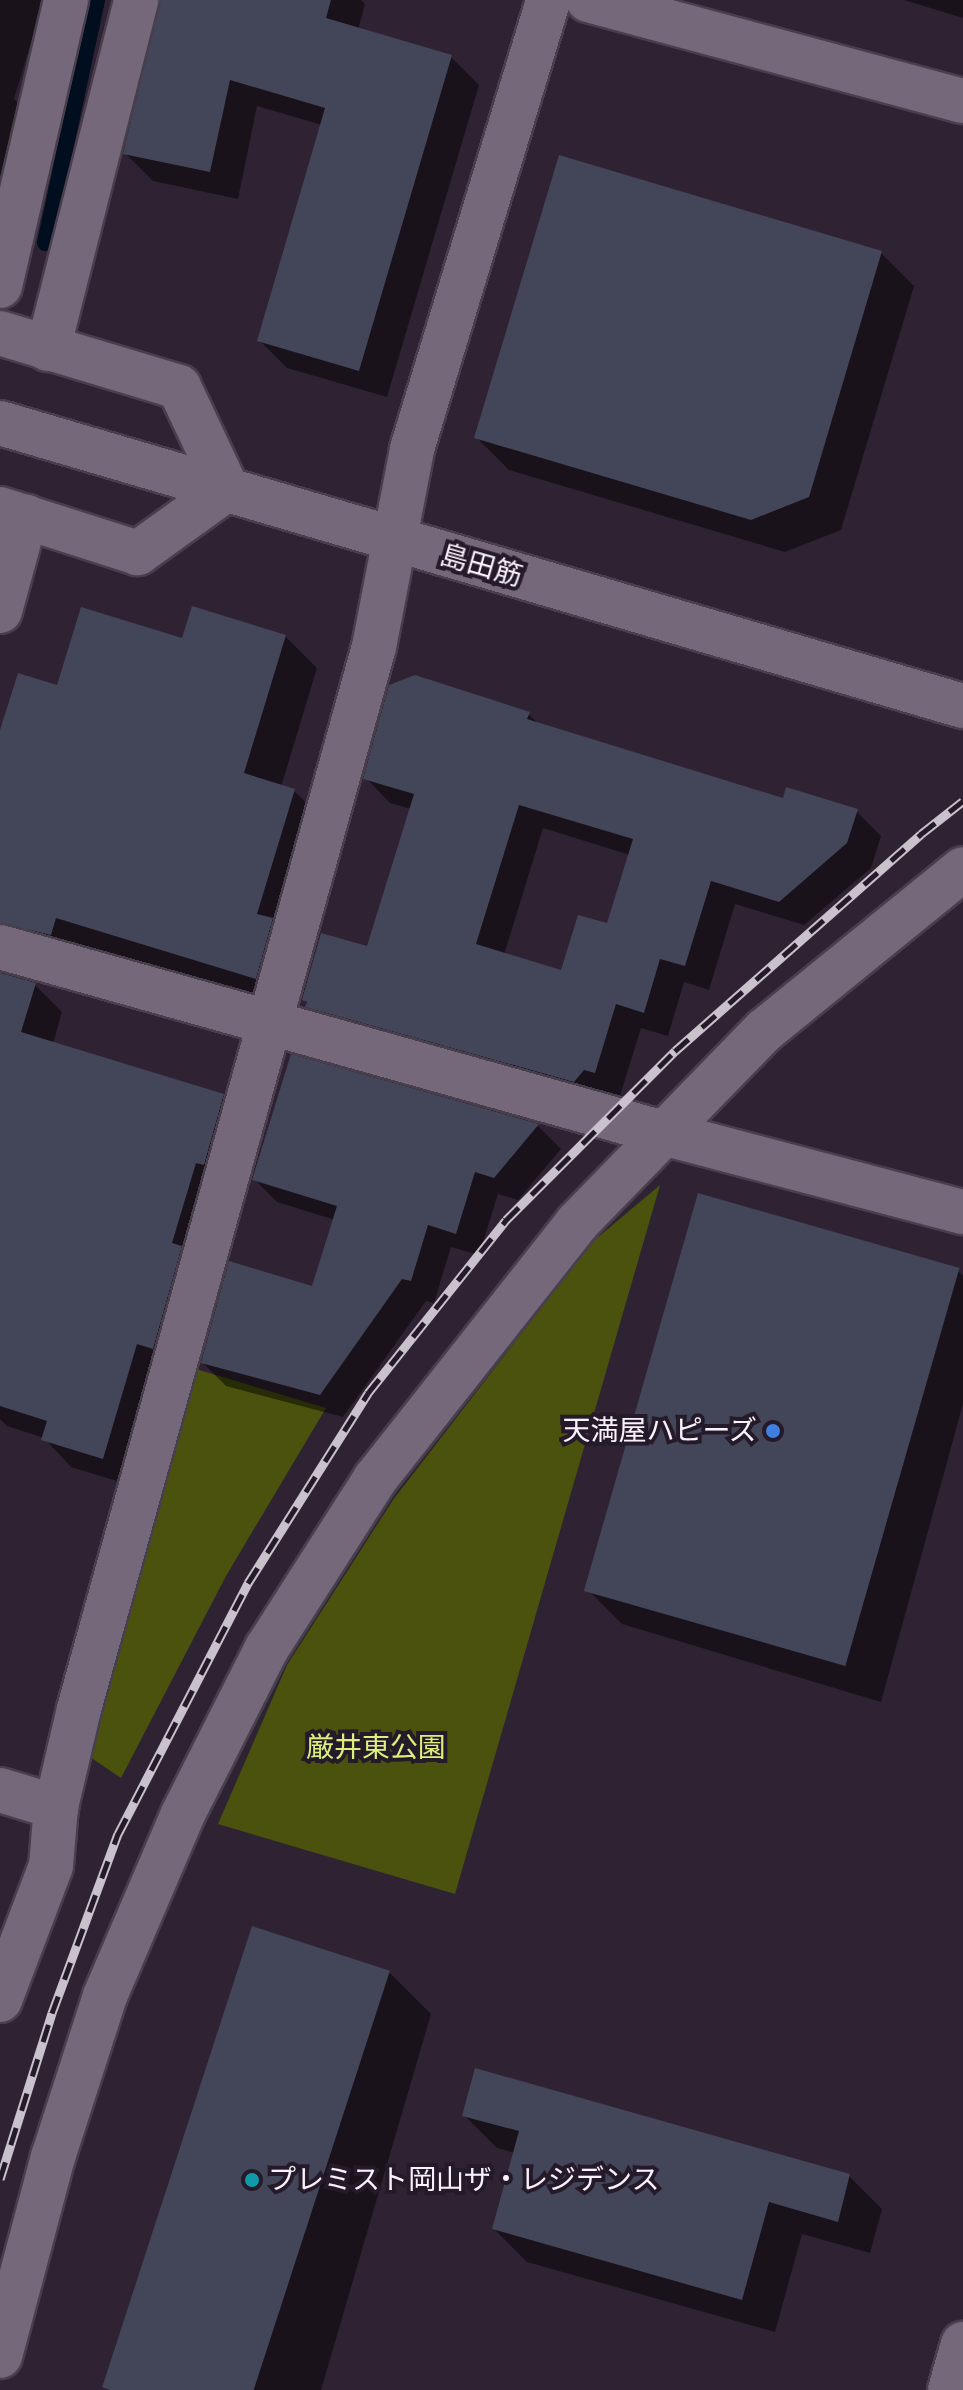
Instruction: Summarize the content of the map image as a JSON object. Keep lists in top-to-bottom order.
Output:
{
  "streets": {
    "street": ["島田筋"]
  },
  "parks": ["厳井東公園"],
  "places": ["天満屋ハピーズ", "プレミスト岡山ザ・レジデンス"]
}
